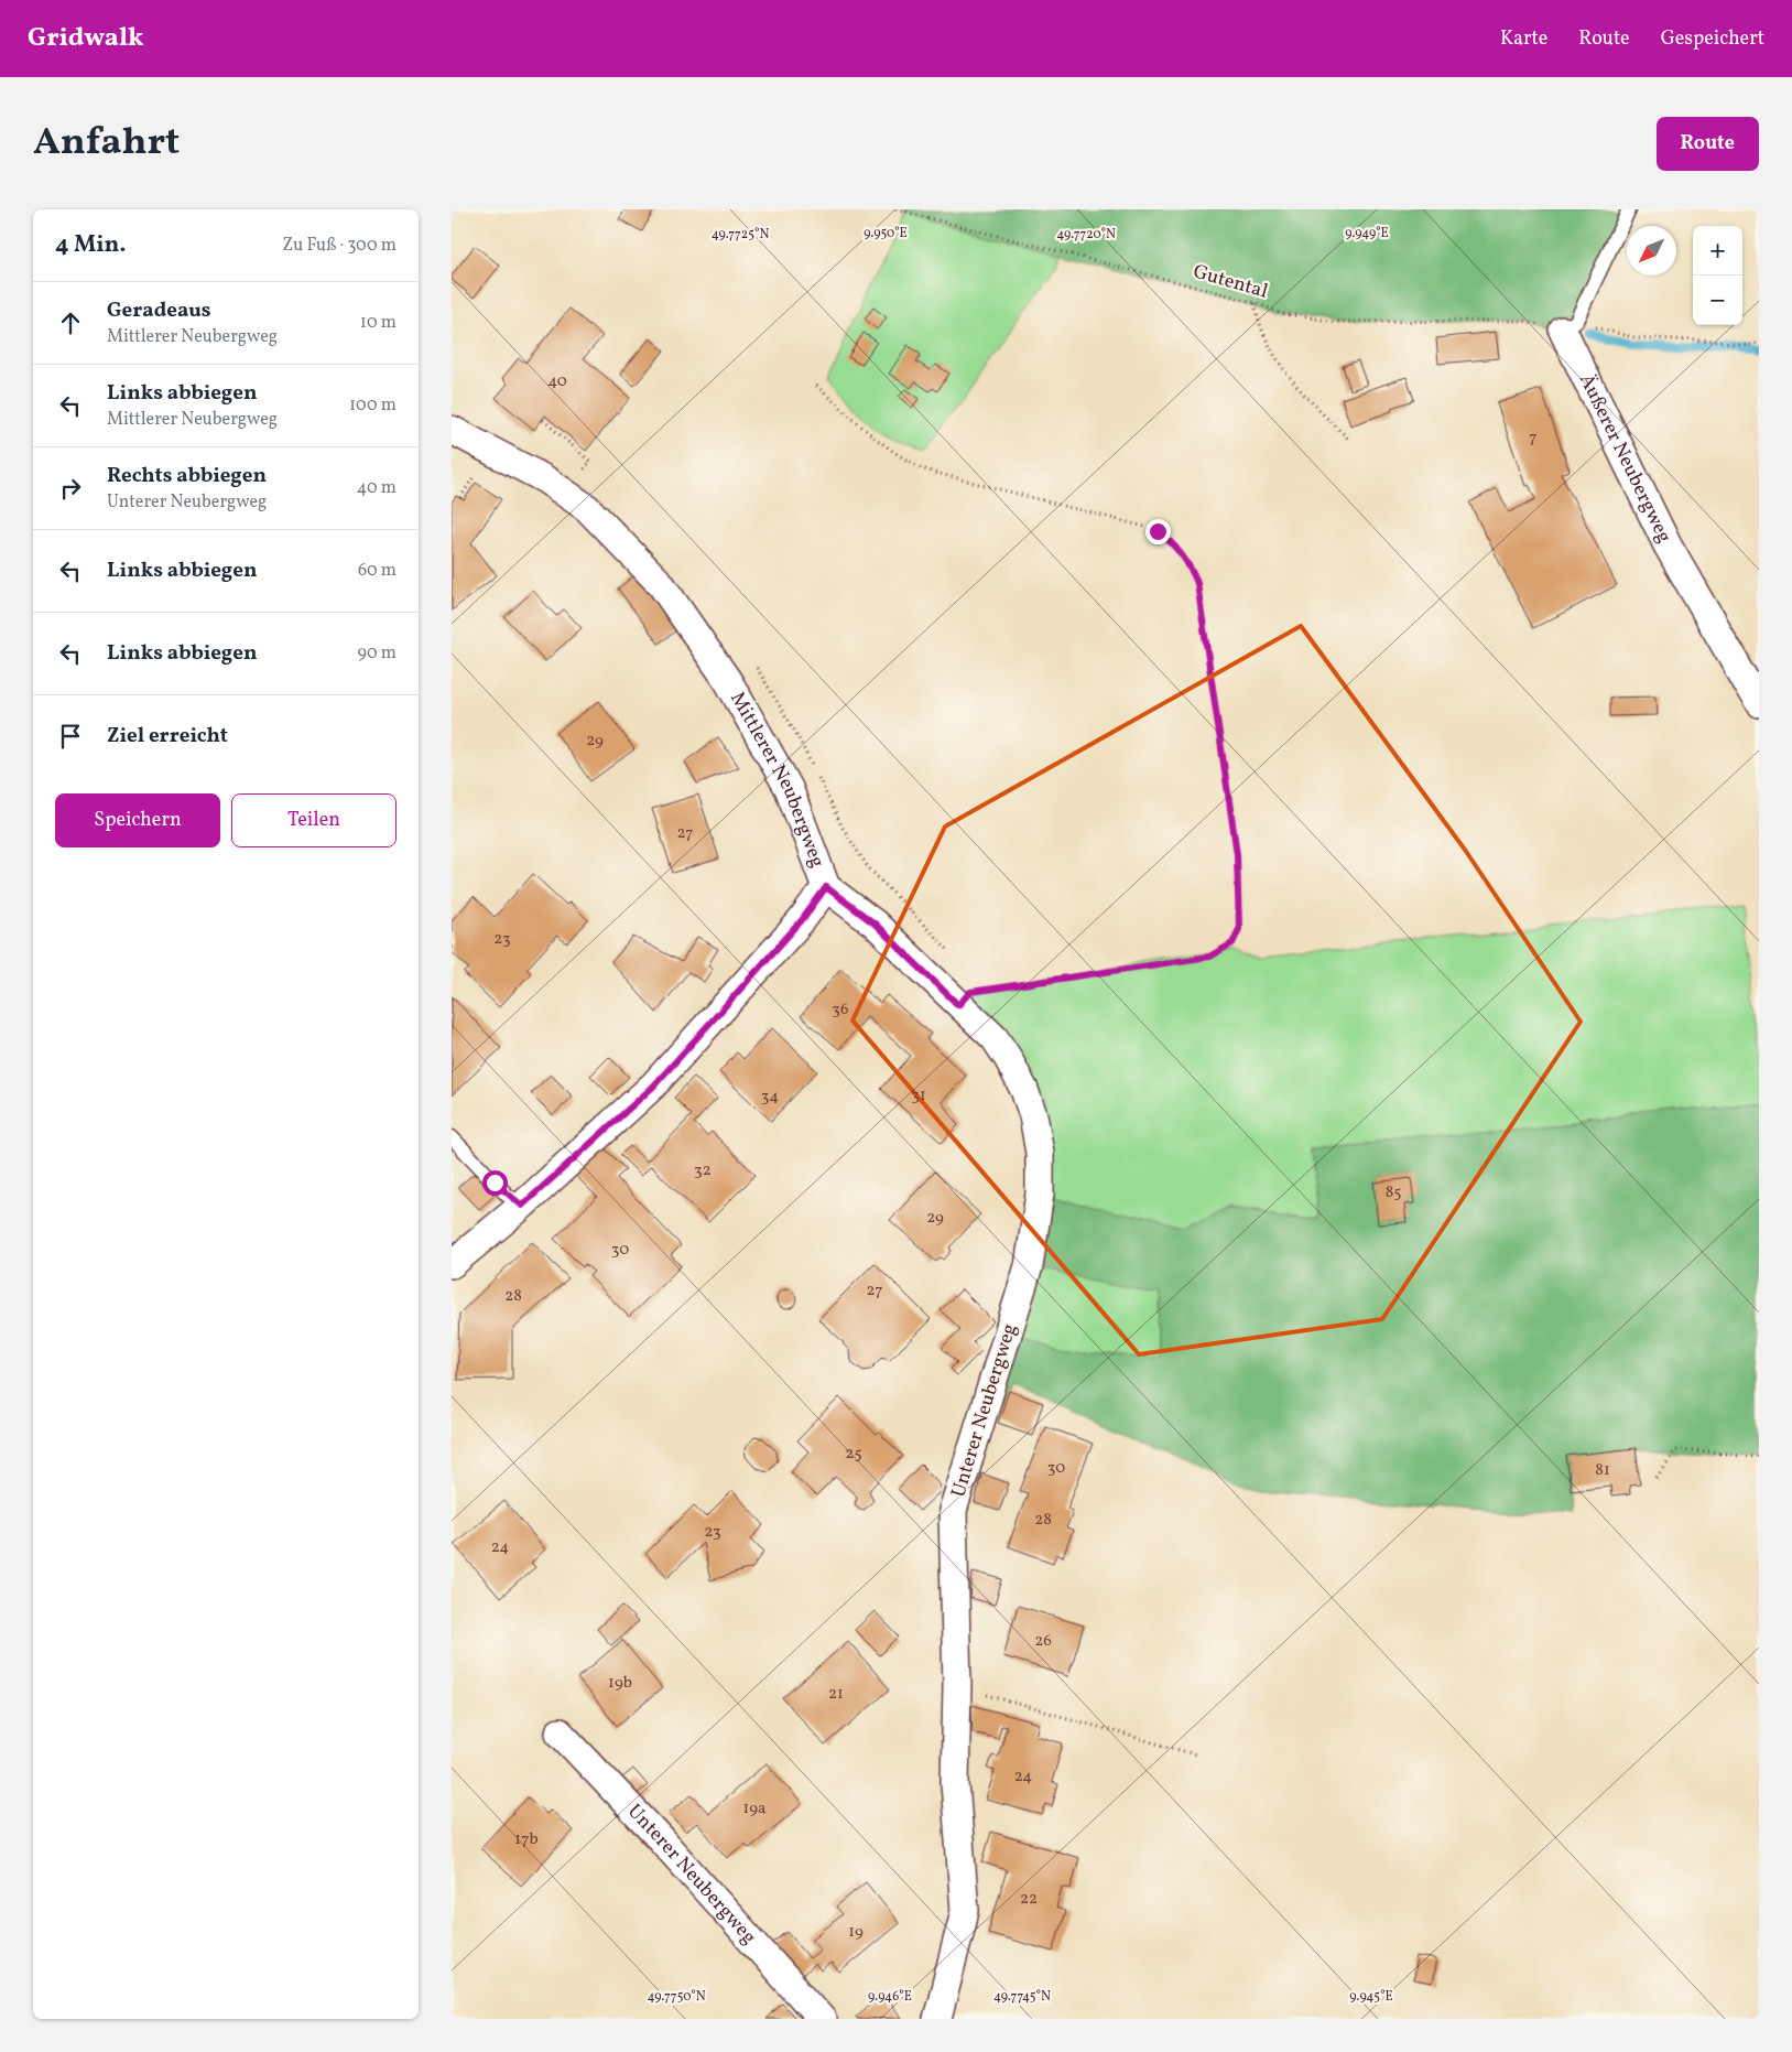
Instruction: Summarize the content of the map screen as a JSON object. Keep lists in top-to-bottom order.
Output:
{
  "streets": {
    "street": ["Äußerer Neubergweg", "Mittlerer Neubergweg", "Unterer Neubergweg"],
    "path": ["Gutental"]
  },
  "crossings": [
    ["Gutental", "Äußerer Neubergweg"],
    ["Mittlerer Neubergweg", "Unterer Neubergweg"]
  ],
  "house_numbers": [
    "40",
    "7",
    "29",
    "27",
    "23",
    "36",
    "31",
    "34",
    "32",
    "85",
    "29",
    "30",
    "27",
    "28",
    "25",
    "30",
    "81",
    "28",
    "23",
    "24",
    "26",
    "19b",
    "21",
    "24",
    "19a",
    "17b",
    "22",
    "19"
  ],
  "north": "bottom left",
  "page": {
    "header": "Gridwalk",
    "nav": ["Karte", "Route", "Gespeichert"],
    "title": "Anfahrt",
    "buttons": [
      "Route",
      ["Speichern", "Teilen"]
    ],
    "heading": ["4 Min.", "Zu Fuß · 300 m"],
    "map_buttons": ["+", "−"],
    "list": [
      ["Geradeaus", "Mittlerer Neubergweg", "10 m"],
      ["Links abbiegen", "Mittlerer Neubergweg", "100 m"],
      ["Rechts abbiegen", "Unterer Neubergweg", "40 m"],
      ["Links abbiegen", "60 m"],
      ["Links abbiegen", "90 m"],
      "Ziel erreicht"
    ]
  },
  "coordinates": [
    "9.950°E",
    "9.949°E",
    "49.7725°N",
    "49.7720°N",
    "49.7750°N",
    "49.7745°N",
    "9.946°E",
    "9.945°E"
  ]
}
